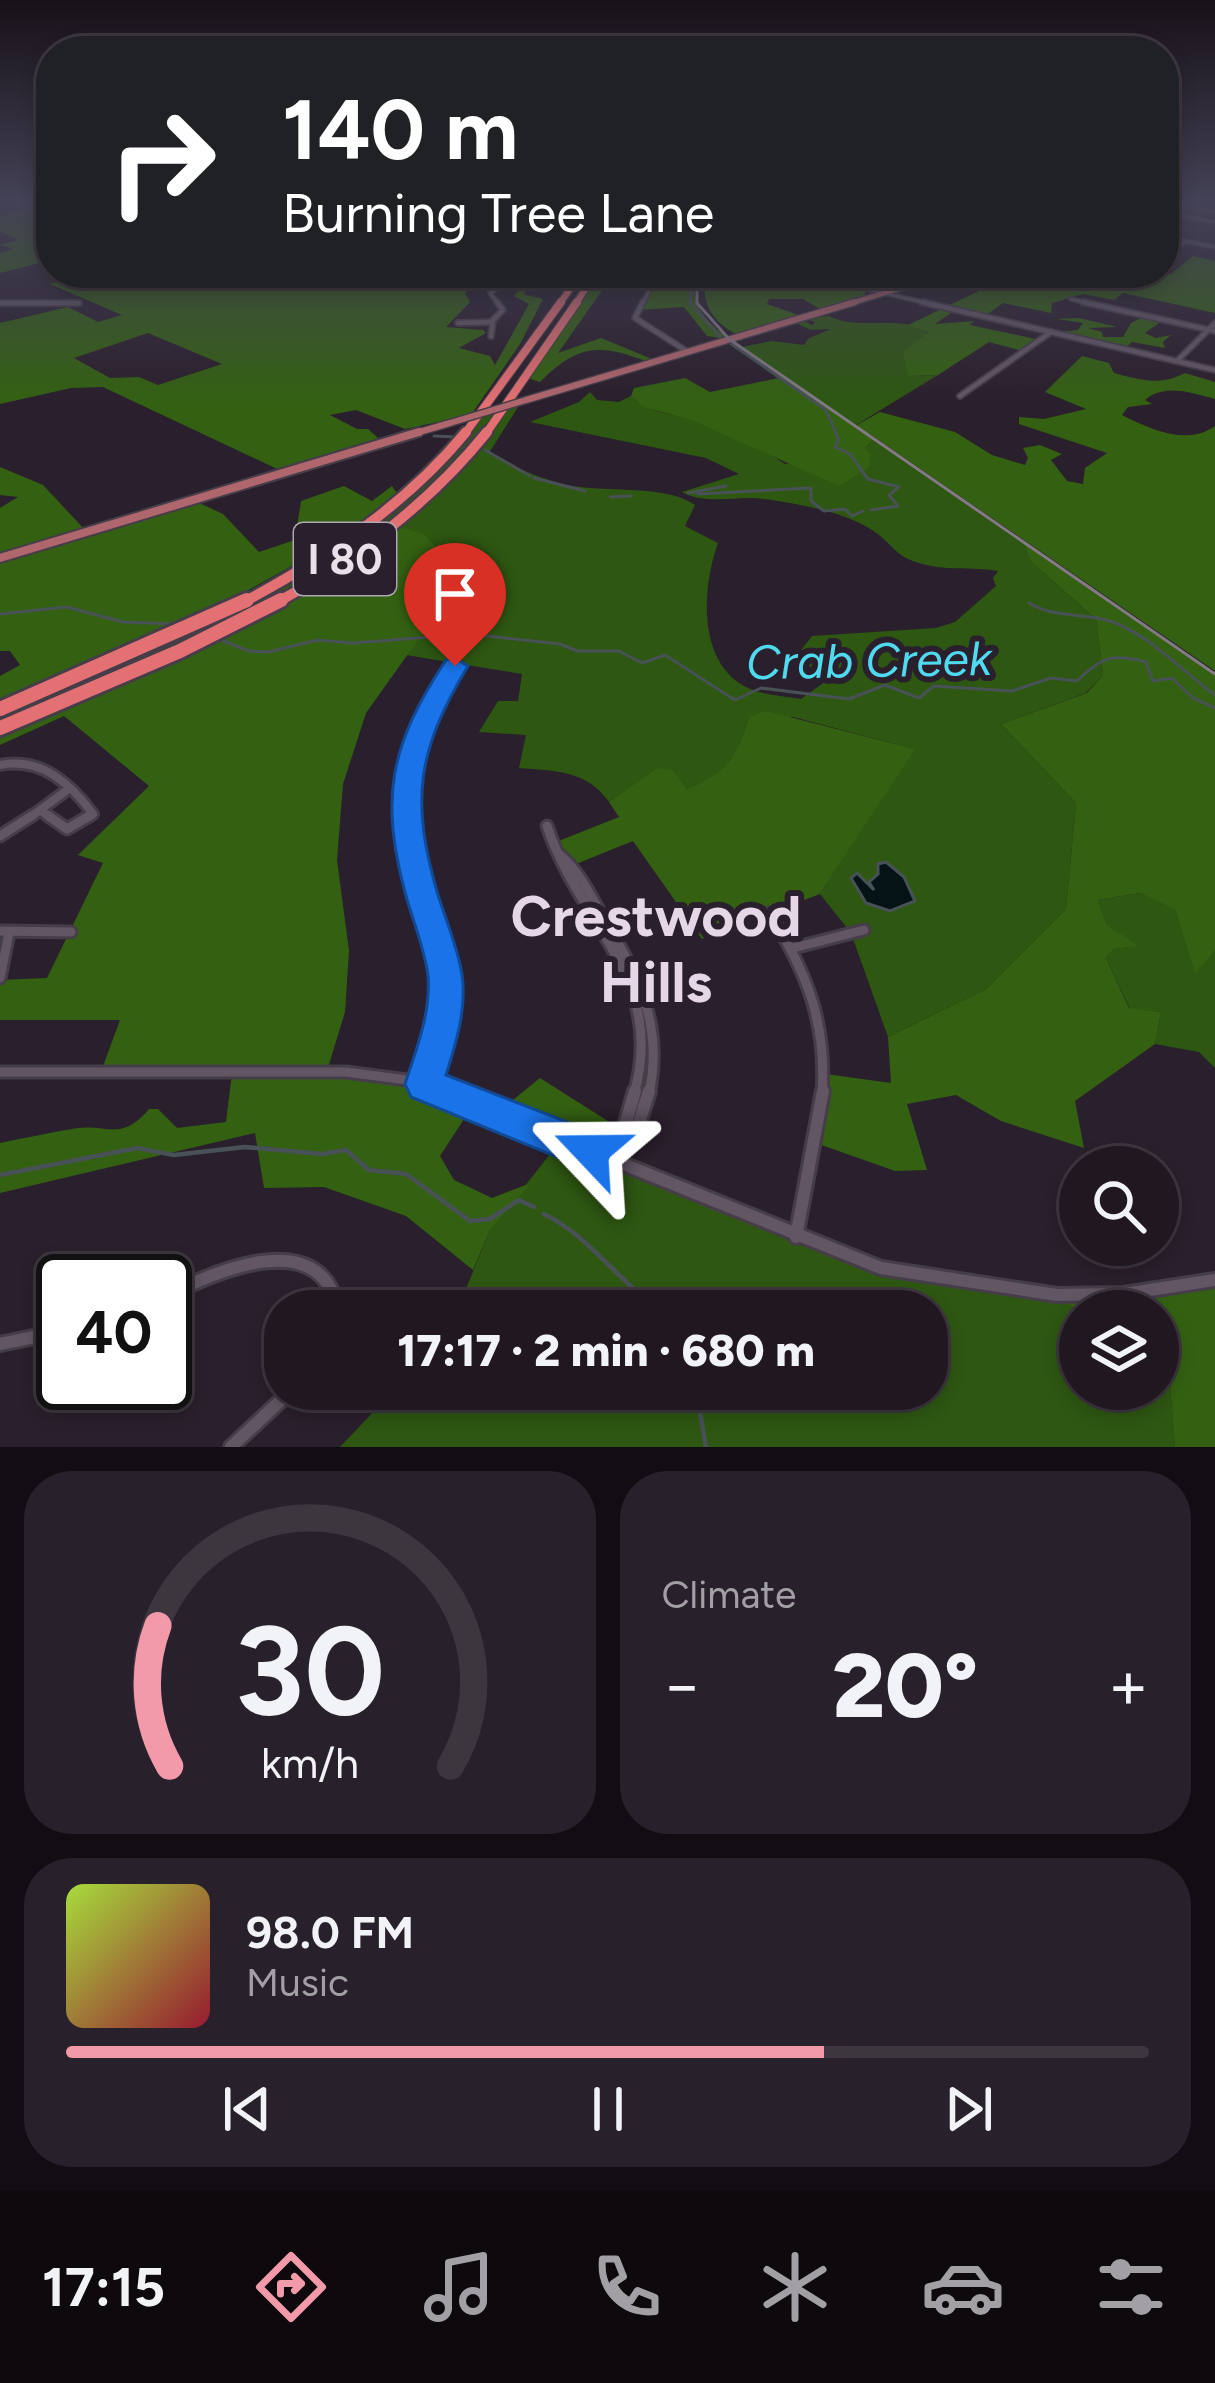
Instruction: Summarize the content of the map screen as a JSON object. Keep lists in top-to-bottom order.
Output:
{
  "streets": {
    "highway": ["I 80"]
  },
  "districts": ["Crestwood Hills"],
  "water": ["Crab Creek"],
  "page": {
    "turn": ["140 m", "Burning Tree Lane"],
    "limit": "40",
    "trip": "17:17 · 2 min · 680 m",
    "tile": "Climate",
    "heat": ["−", "20°", "+"],
    "song": ["98.0 FM", "Music"],
    "tabs": "17:15",
    "gauge": ["30", "km/h"]
  }
}
